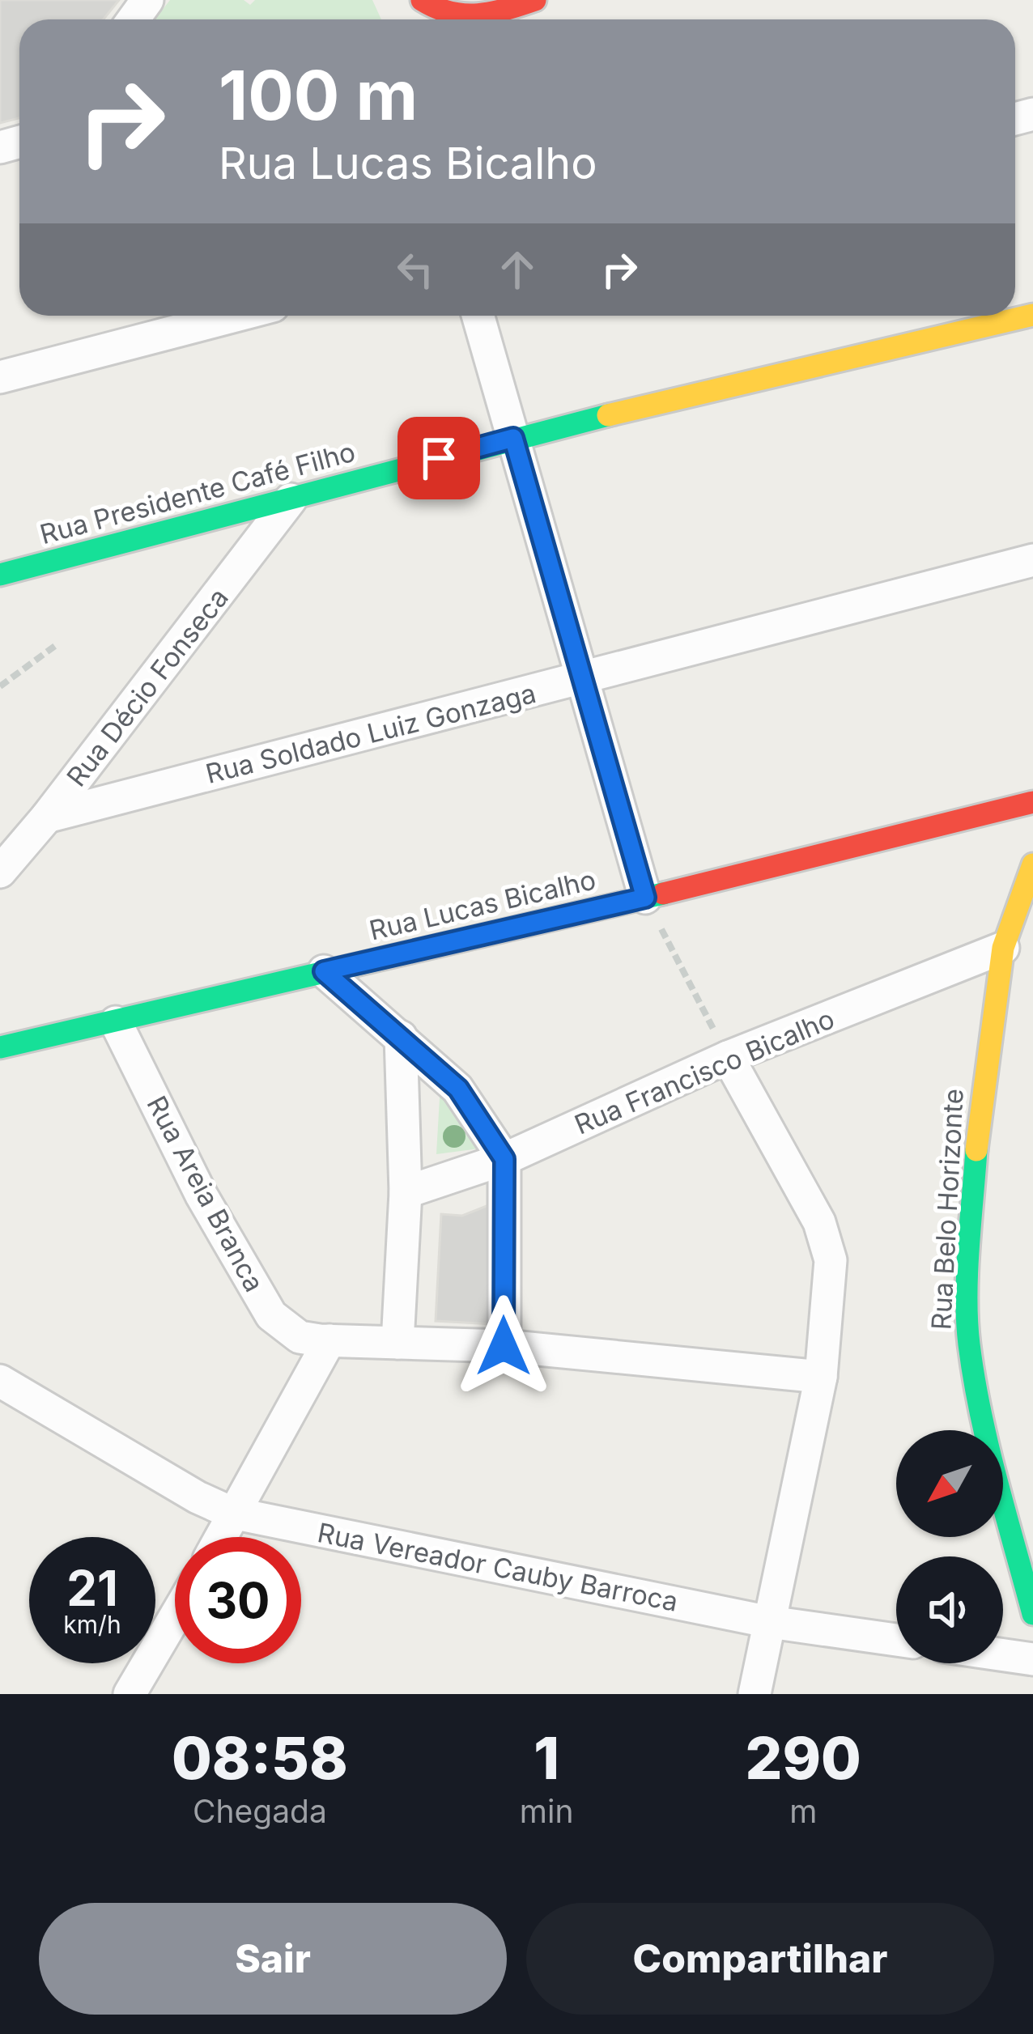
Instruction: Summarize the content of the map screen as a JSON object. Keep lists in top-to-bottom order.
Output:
{
  "streets": {
    "street": [
      "Rua Presidente Café Filho",
      "Rua Décio Fonseca",
      "Rua Soldado Luiz Gonzaga",
      "Rua Lucas Bicalho",
      "Rua Francisco Bicalho",
      "Rua Areia Branca",
      "Rua Belo Horizonte",
      "Rua Vereador Cauby Barroca"
    ]
  },
  "crossings": [
    ["Rua Presidente Café Filho", "Rua Décio Fonseca"],
    ["Rua Décio Fonseca", "Rua Soldado Luiz Gonzaga"],
    ["Rua Lucas Bicalho", "Rua Areia Branca"],
    ["Rua Francisco Bicalho", "Rua Belo Horizonte"]
  ],
  "north": "bottom left",
  "page": {
    "turn": ["100 m", "Rua Lucas Bicalho"],
    "speed": "21 km/h",
    "limit": "30",
    "eta": [
      "08:58",
      "Chegada",
      "1",
      "min",
      "290",
      "m"
    ],
    "buttons": ["Sair", "Compartilhar"]
  }
}
